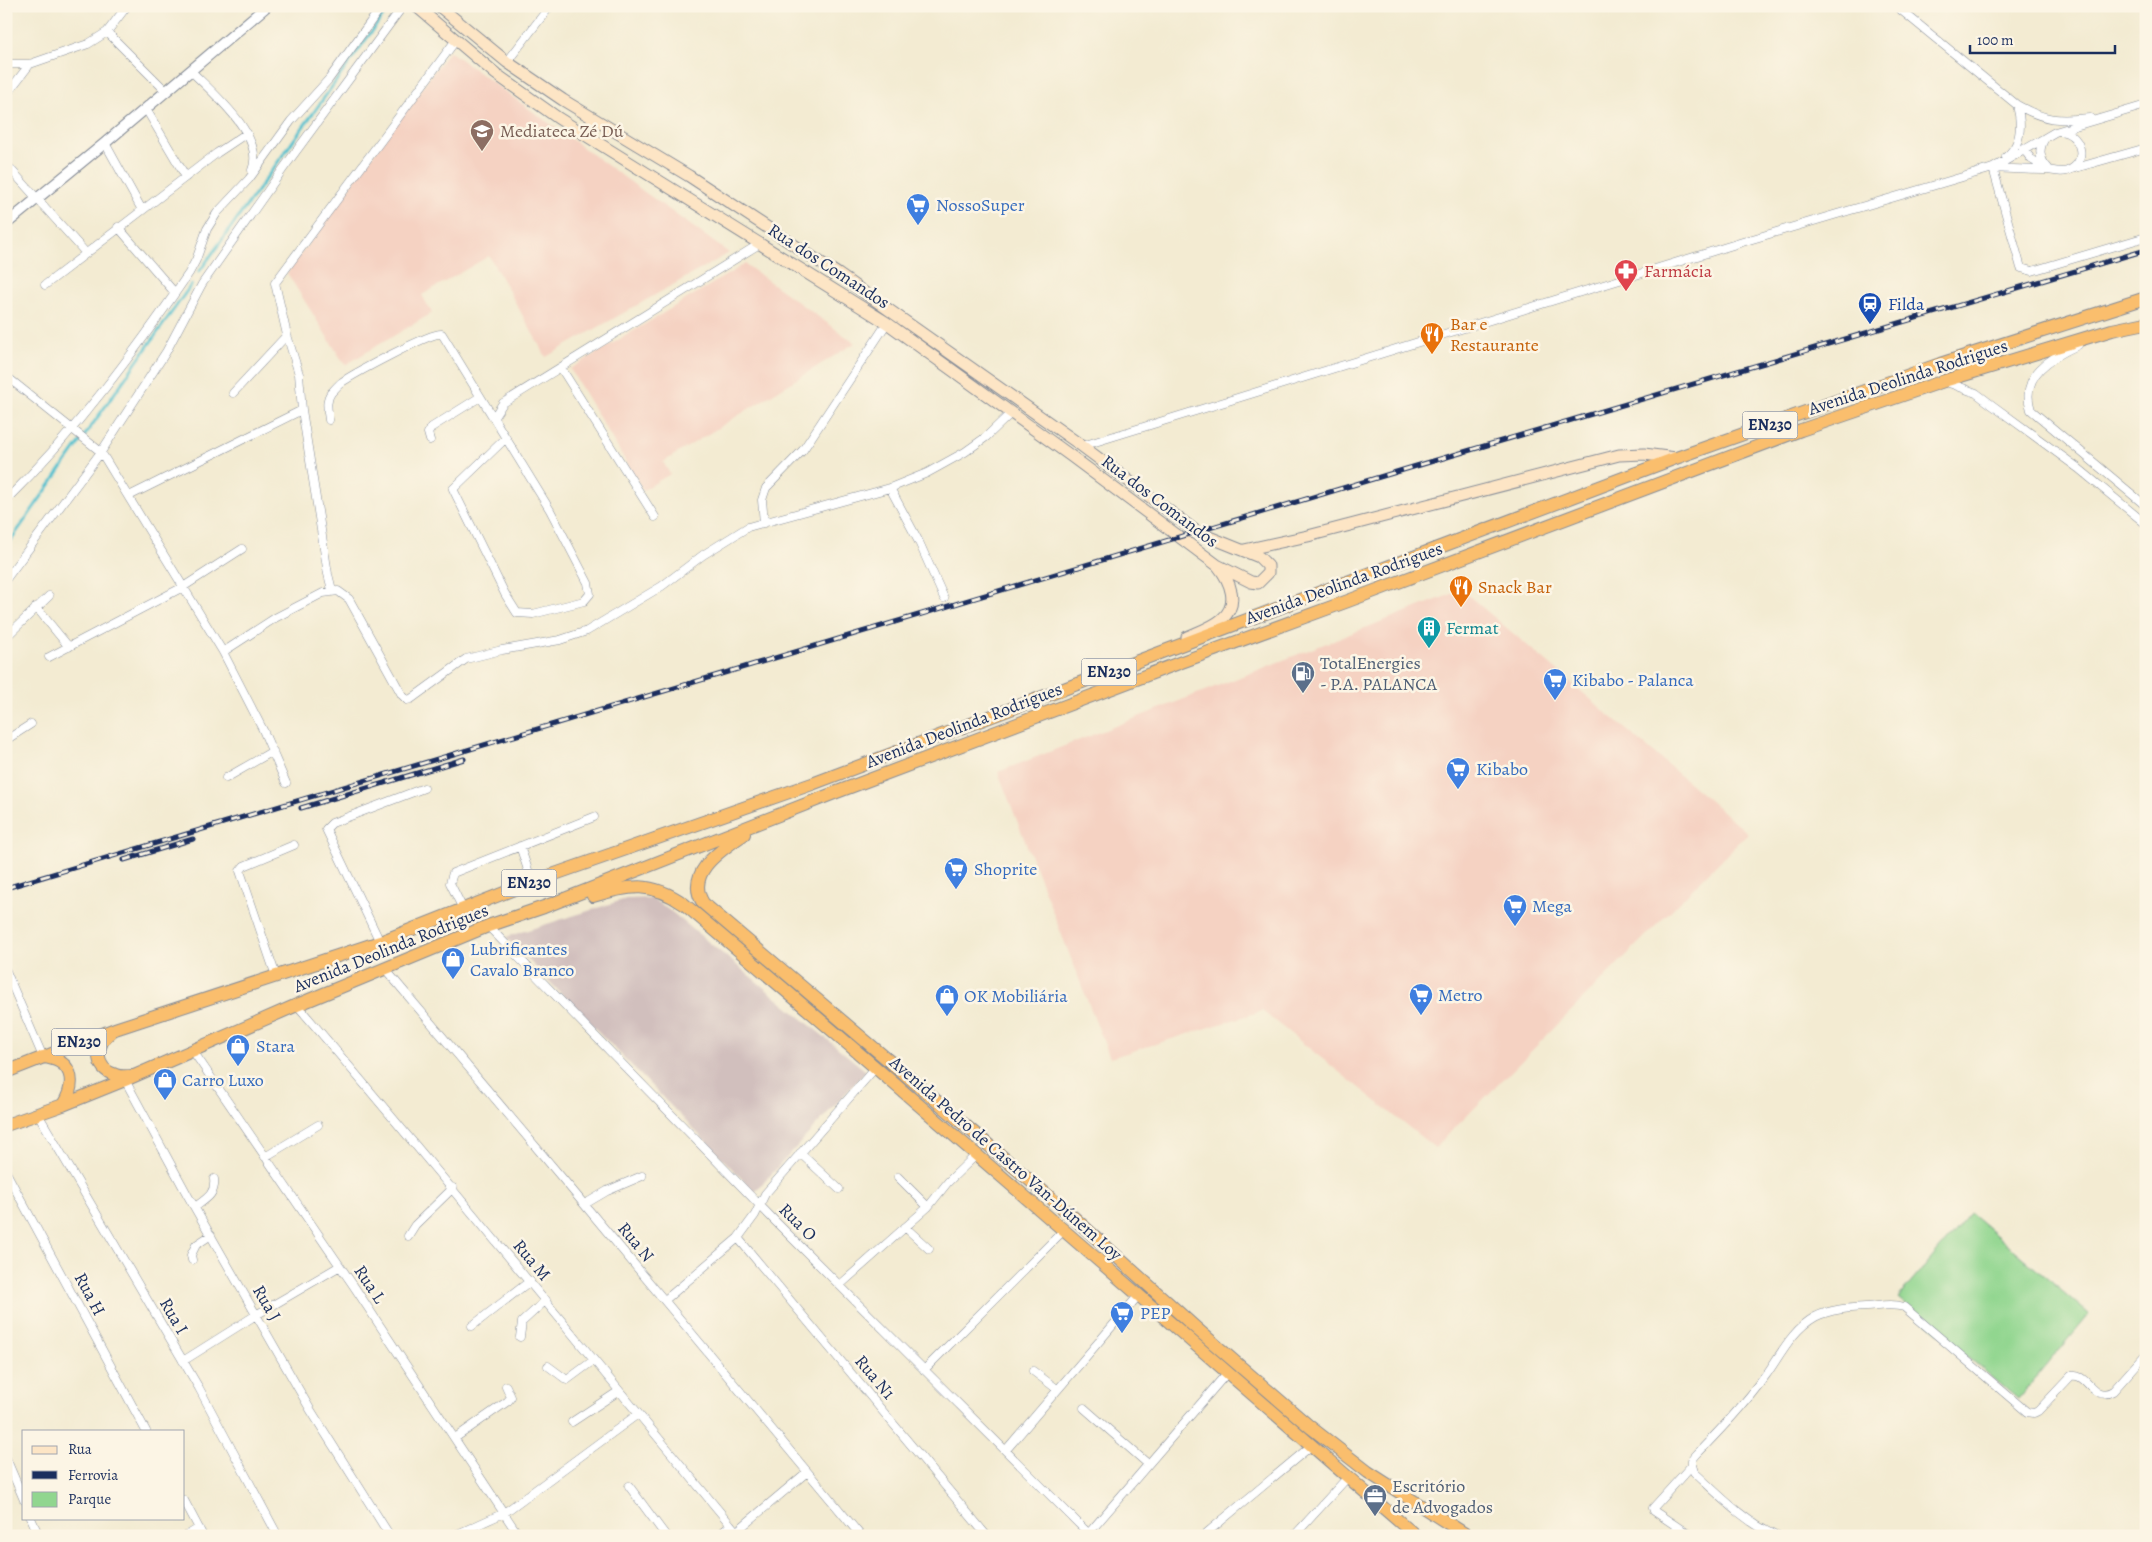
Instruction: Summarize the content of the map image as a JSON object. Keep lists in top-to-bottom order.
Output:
{
  "streets": {
    "highway": ["Avenida Deolinda Rodrigues", "EN230", "Avenida Pedro de Castro Van-Dúnem Loy"],
    "main road": ["Rua dos Comandos"],
    "street": [
      "Rua O",
      "Rua N",
      "Rua M",
      "Rua L",
      "Rua H",
      "Rua J",
      "Rua I",
      "Rua N1"
    ]
  },
  "crossings": [
    ["Avenida Deolinda Rodrigues", "Avenida Pedro de Castro Van-Dúnem Loy"],
    ["Avenida Deolinda Rodrigues", "Rua O"],
    ["Avenida Deolinda Rodrigues", "Rua N"],
    ["Avenida Deolinda Rodrigues", "Rua M"],
    ["Avenida Deolinda Rodrigues", "Rua L"],
    ["Avenida Deolinda Rodrigues", "Rua J"],
    ["Avenida Deolinda Rodrigues", "Rua I"]
  ],
  "places": {
    "school or university": ["Mediateca Zé Dú"],
    "supermarket": [
      "NossoSuper",
      "Kibabo - Palanca",
      "Kibabo",
      "Shoprite",
      "Mega",
      "Metro",
      "PEP"
    ],
    "pharmacy": ["Farmácia"],
    "station": ["Filda"],
    "restaurant": ["Bar e Restaurante", "Snack Bar"],
    "building": ["Fermat"],
    "fuel station": ["TotalEnergies - P.A. PALANCA"],
    "shop": [
      "Lubrificantes Cavalo Branco",
      "OK Mobiliária",
      "Stara",
      "Carro Luxo"
    ],
    "office": ["Escritório de Advogados"]
  },
  "legend": ["Rua", "Ferrovia", "Parque"],
  "scale_bar": "100 m"
}
